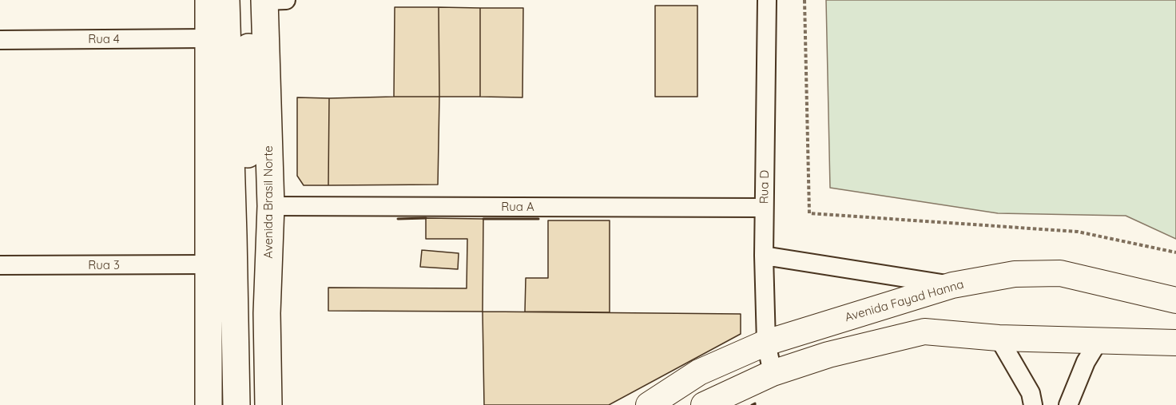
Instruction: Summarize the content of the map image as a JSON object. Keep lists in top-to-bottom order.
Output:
{
  "streets": {
    "main road": ["Avenida Brasil Norte", "Avenida Fayad Hanna"],
    "street": [
      "Rua 4",
      "Rua D",
      "Rua A",
      "Rua 3"
    ]
  },
  "crossings": [
    ["Rua D", "Rua A"],
    ["Rua D", "Avenida Fayad Hanna"],
    ["Avenida Brasil Norte", "Rua A"]
  ]
}
